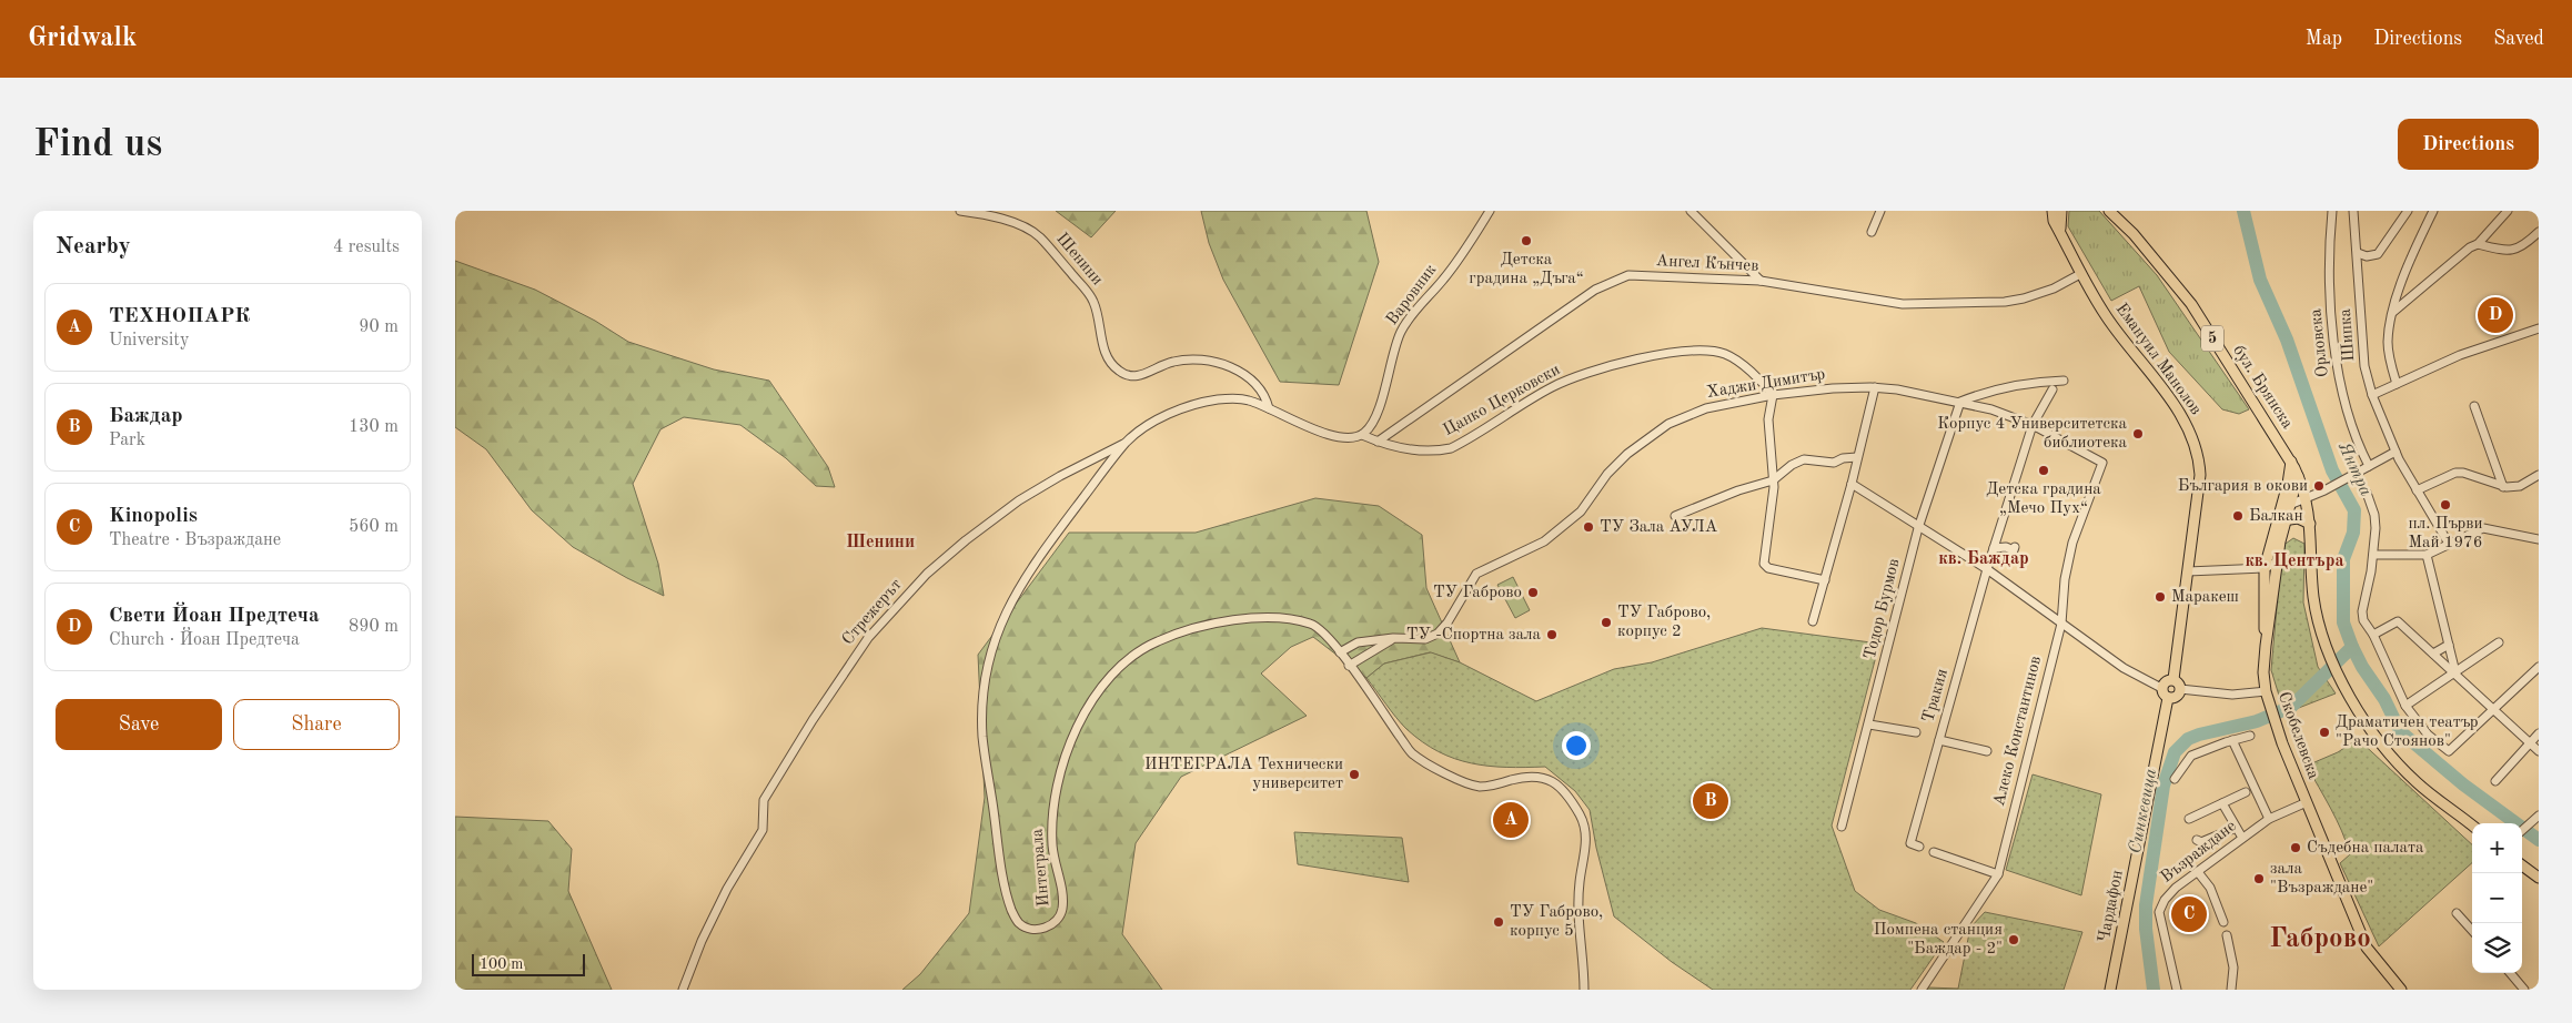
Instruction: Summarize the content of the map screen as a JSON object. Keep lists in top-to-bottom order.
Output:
{
  "streets": {
    "main road": [
      "5",
      "Емануил Манолов",
      "бул. Брянска",
      "Скобелевска",
      "Чардафон"
    ],
    "street": [
      "Шенини",
      "Ангел Кънчев",
      "Варовник",
      "Шипка",
      "Орловска",
      "Хаджи Димитър",
      "Цанко Церковски",
      "Тодор Бурмов",
      "Стрежерът",
      "Тракия",
      "Алеко Константинов",
      "Възраждане",
      "Интеграла"
    ]
  },
  "crossings": [
    ["Ангел Кънчев", "Емануил Манолов"],
    ["Ангел Кънчев", "Цанко Церковски"],
    ["Варовник", "Цанко Церковски"],
    ["5", "бул. Брянска"],
    ["Емануил Манолов", "Чардафон"],
    ["Хаджи Димитър", "Цанко Церковски"],
    ["Хаджи Димитър", "Тодор Бурмов"],
    ["Хаджи Димитър", "Тракия"],
    ["Хаджи Димитър", "Алеко Константинов"],
    ["Хаджи Димитър", "Интеграла"],
    ["бул. Брянска", "Скобелевска"],
    ["Стрежерът", "Интеграла"],
    ["Скобелевска", "Възраждане"]
  ],
  "districts": [
    "Шенини",
    "кв. Баждар",
    "кв. Центъра",
    "Габрово"
  ],
  "water": ["Янтра", "Синкевица"],
  "places": [
    "Детска градина „Дъга“",
    "Корпус 4 Университетска библиотека",
    "Детска градина „Мечо Пух“",
    "България в окови",
    "пл. Първи Май 1976",
    "Балкан",
    "ТУ Зала АУЛА",
    "ТУ Габрово",
    "Маракеш",
    "ТУ Габрово, корпус 2",
    "ТУ -Спортна зала",
    "Драматичен театър \"Рачо Стоянов\"",
    "ИНТЕГРАЛА Технически университет",
    "Съдебна палата",
    "зала \"Възраждане\"",
    "ТУ Габрово, корпус 5",
    "Помпена станция \"Баждар - 2\""
  ],
  "scale_bar": "100 m",
  "page": {
    "header": "Gridwalk",
    "nav": ["Map", "Directions", "Saved"],
    "buttons": [
      "Directions",
      ["Save", "Share"]
    ],
    "title": "Find us",
    "heading": ["Nearby", "4 results"],
    "list": [
      {
        "mark": "A",
        "name": "ТЕХНОПАРК",
        "note": "University",
        "value": "90 m"
      },
      {
        "mark": "B",
        "name": "Баждар",
        "note": "Park",
        "value": "130 m"
      },
      {
        "mark": "C",
        "name": "Kinopolis",
        "note": "Theatre · Възраждане",
        "value": "560 m"
      },
      {
        "mark": "D",
        "name": "Свети Йоан Предтеча",
        "note": "Church · Йоан Предтеча",
        "value": "890 m"
      }
    ],
    "pins": [
      "D",
      "B",
      "A",
      "C"
    ],
    "map_buttons": ["+", "−"],
    "scale": "100 m"
  }
}
